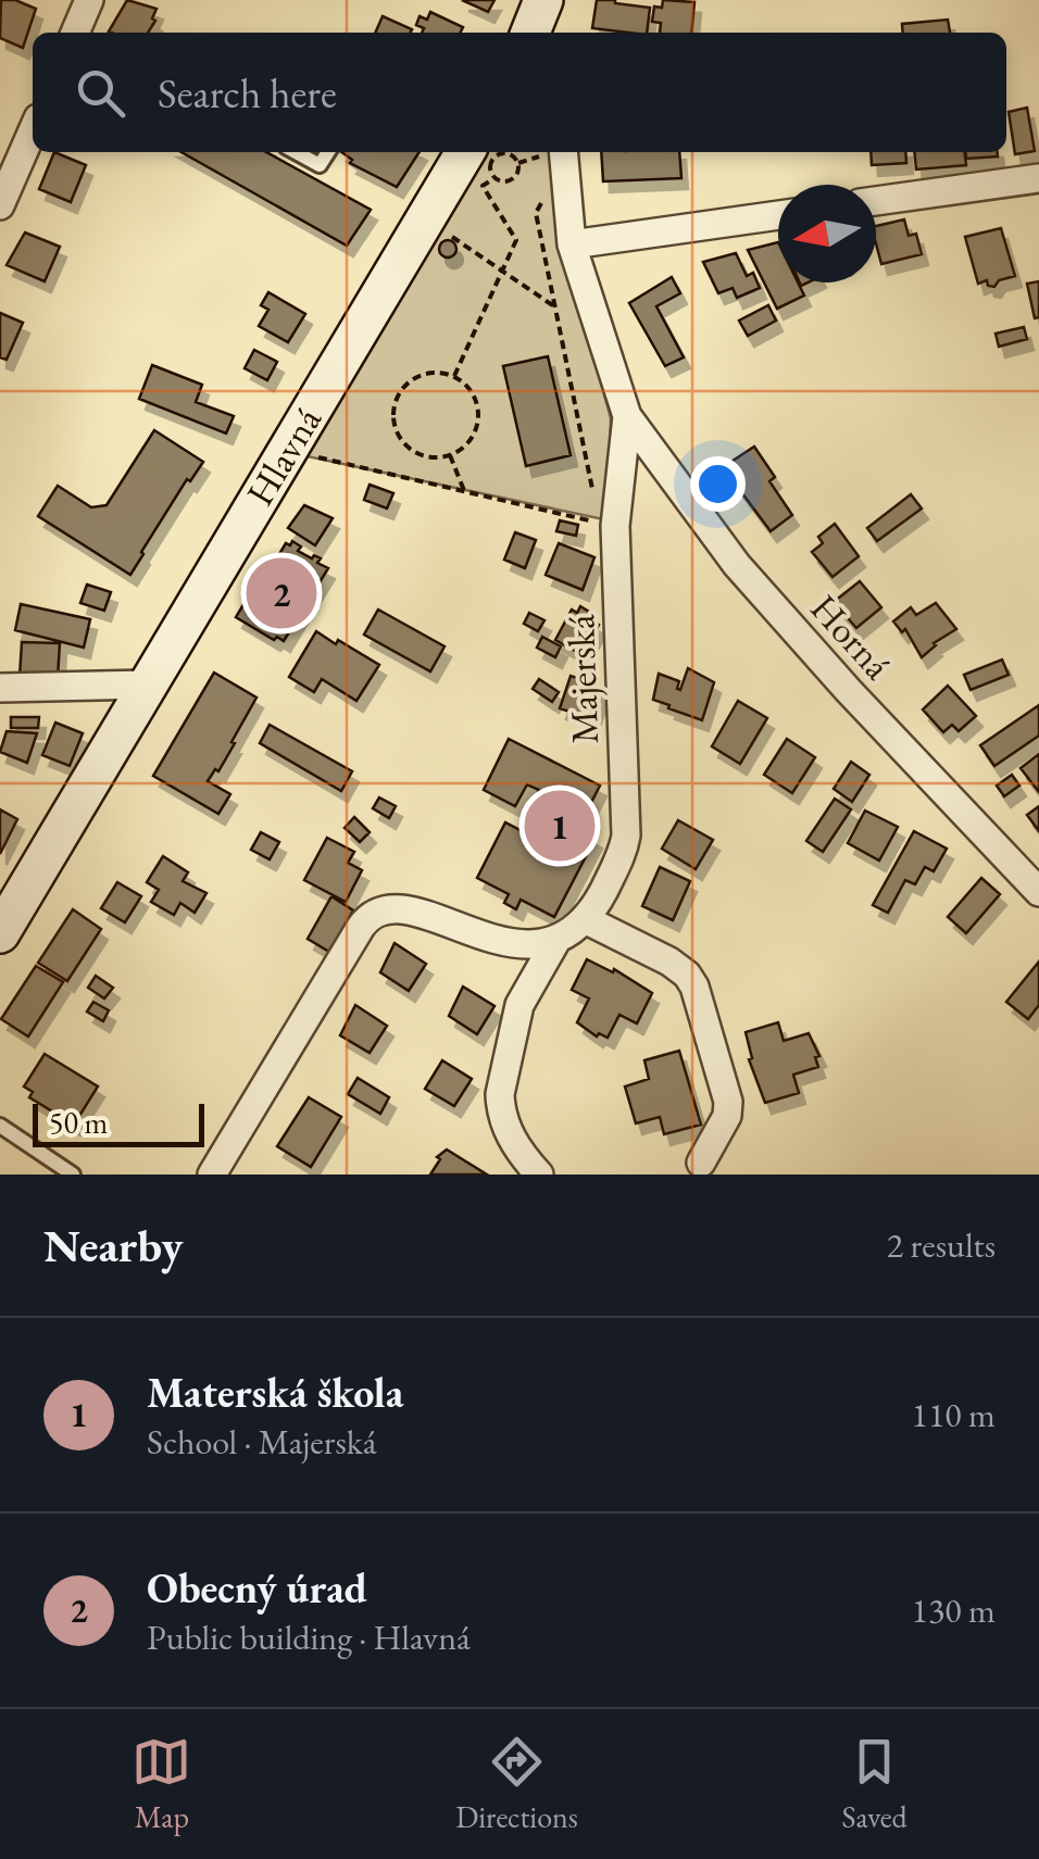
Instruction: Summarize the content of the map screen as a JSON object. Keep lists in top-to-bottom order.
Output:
{
  "streets": {
    "street": ["Hlavná", "Horná", "Majerská"]
  },
  "crossings": [
    ["Horná", "Majerská"]
  ],
  "scale_bar": "50 m",
  "north": "left",
  "page": {
    "search": "Search here",
    "pins": ["2", "1"],
    "scale": "50 m",
    "heading": ["Nearby", "2 results"],
    "list": [
      {
        "mark": "1",
        "name": "Materská škola",
        "note": "School · Majerská",
        "value": "110 m"
      },
      {
        "mark": "2",
        "name": "Obecný úrad",
        "note": "Public building · Hlavná",
        "value": "130 m"
      }
    ],
    "nav": ["Map", "Directions", "Saved"]
  }
}
